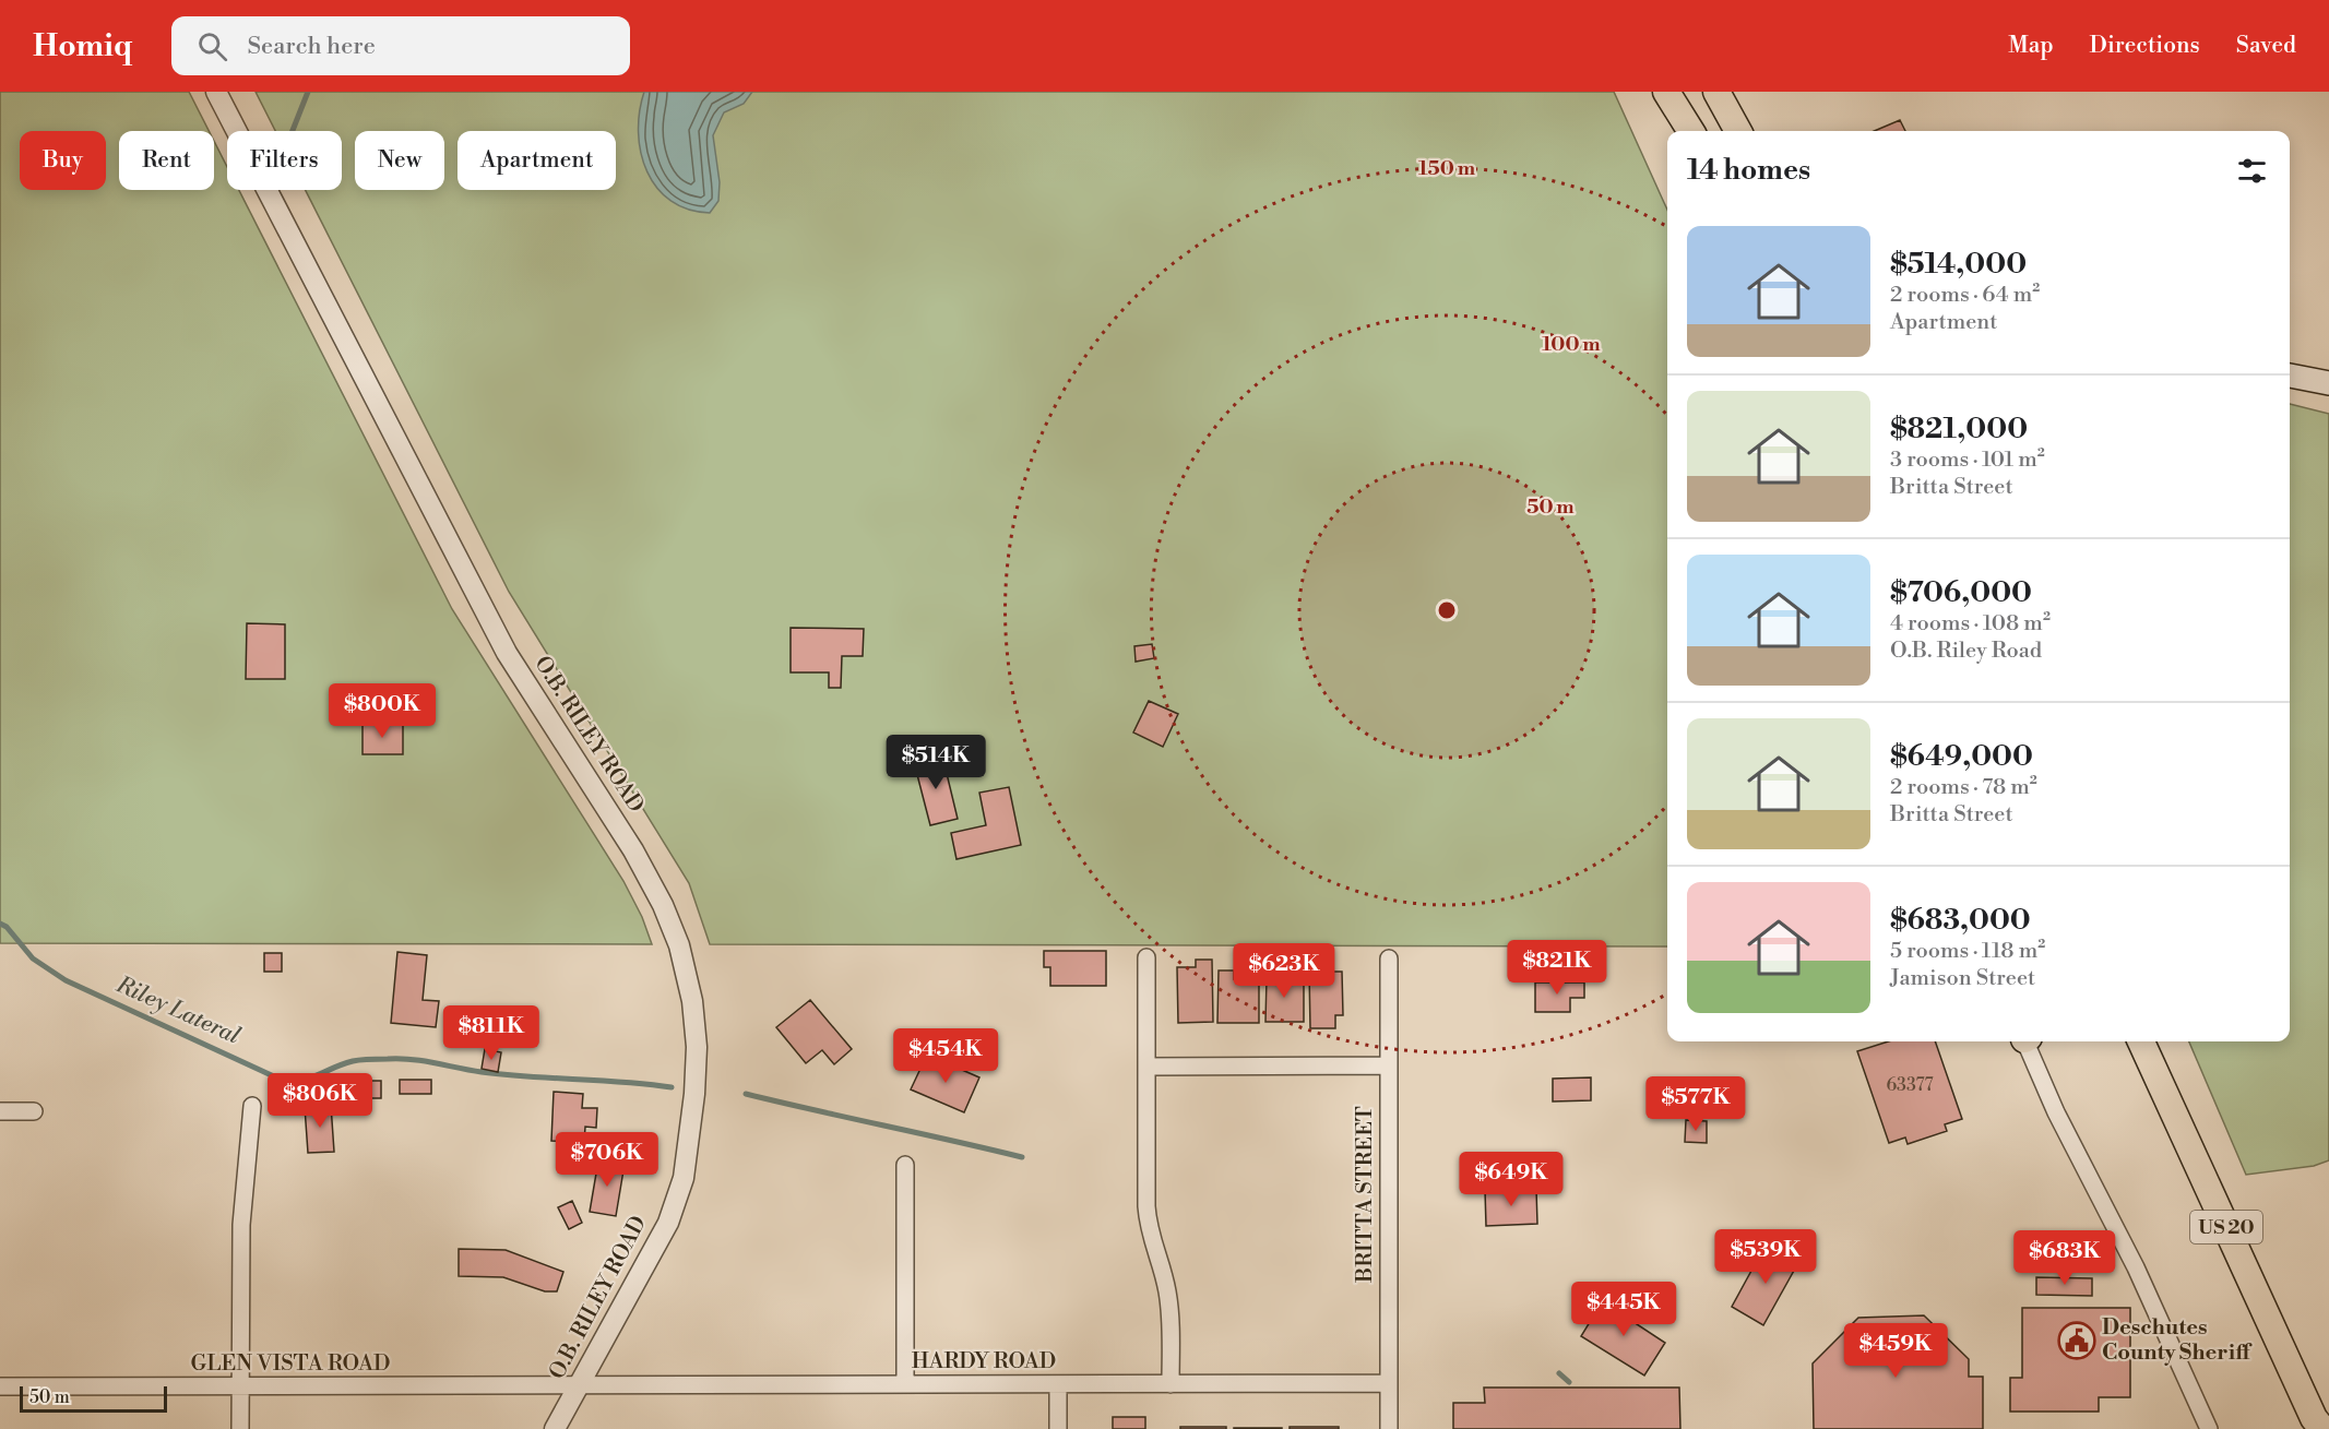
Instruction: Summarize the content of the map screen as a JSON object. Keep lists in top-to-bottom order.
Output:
{
  "streets": {
    "highway": ["US 20"],
    "street": [
      "O.B. RILEY ROAD",
      "BRITTA STREET",
      "HARDY ROAD",
      "GLEN VISTA ROAD"
    ]
  },
  "crossings": [
    ["O.B. RILEY ROAD", "HARDY ROAD"],
    ["O.B. RILEY ROAD", "GLEN VISTA ROAD"],
    ["BRITTA STREET", "HARDY ROAD"],
    ["HARDY ROAD", "GLEN VISTA ROAD"]
  ],
  "water": ["Riley Lateral"],
  "places": {
    "public building": ["Deschutes County Sheriff"]
  },
  "house_numbers": ["63377"],
  "scale_bar": "50 m",
  "page": {
    "header": "Homiq",
    "search": "Search here",
    "nav": ["Map", "Directions", "Saved"],
    "chip": [
      "Buy",
      "Rent",
      "Filters",
      "New",
      "Apartment"
    ],
    "heading": "14 homes",
    "list": [
      {
        "name": "$514,000",
        "note": "2 rooms · 64 m² · Apartment"
      },
      {
        "name": "$821,000",
        "note": "3 rooms · 101 m² · Britta Street"
      },
      {
        "name": "$706,000",
        "note": "4 rooms · 108 m² · O.B. Riley Road"
      },
      {
        "name": "$649,000",
        "note": "2 rooms · 78 m² · Britta Street"
      },
      {
        "name": "$683,000",
        "note": "5 rooms · 118 m² · Jamison Street"
      }
    ],
    "price": [
      "$800K",
      "$514K",
      "$821K",
      "$623K",
      "$811K",
      "$454K",
      "$806K",
      "$577K",
      "$706K",
      "$649K",
      "$539K",
      "$683K",
      "$445K",
      "$459K"
    ],
    "scale": "50 m"
  },
  "rings": ["150 m", "100 m", "50 m"]
}
